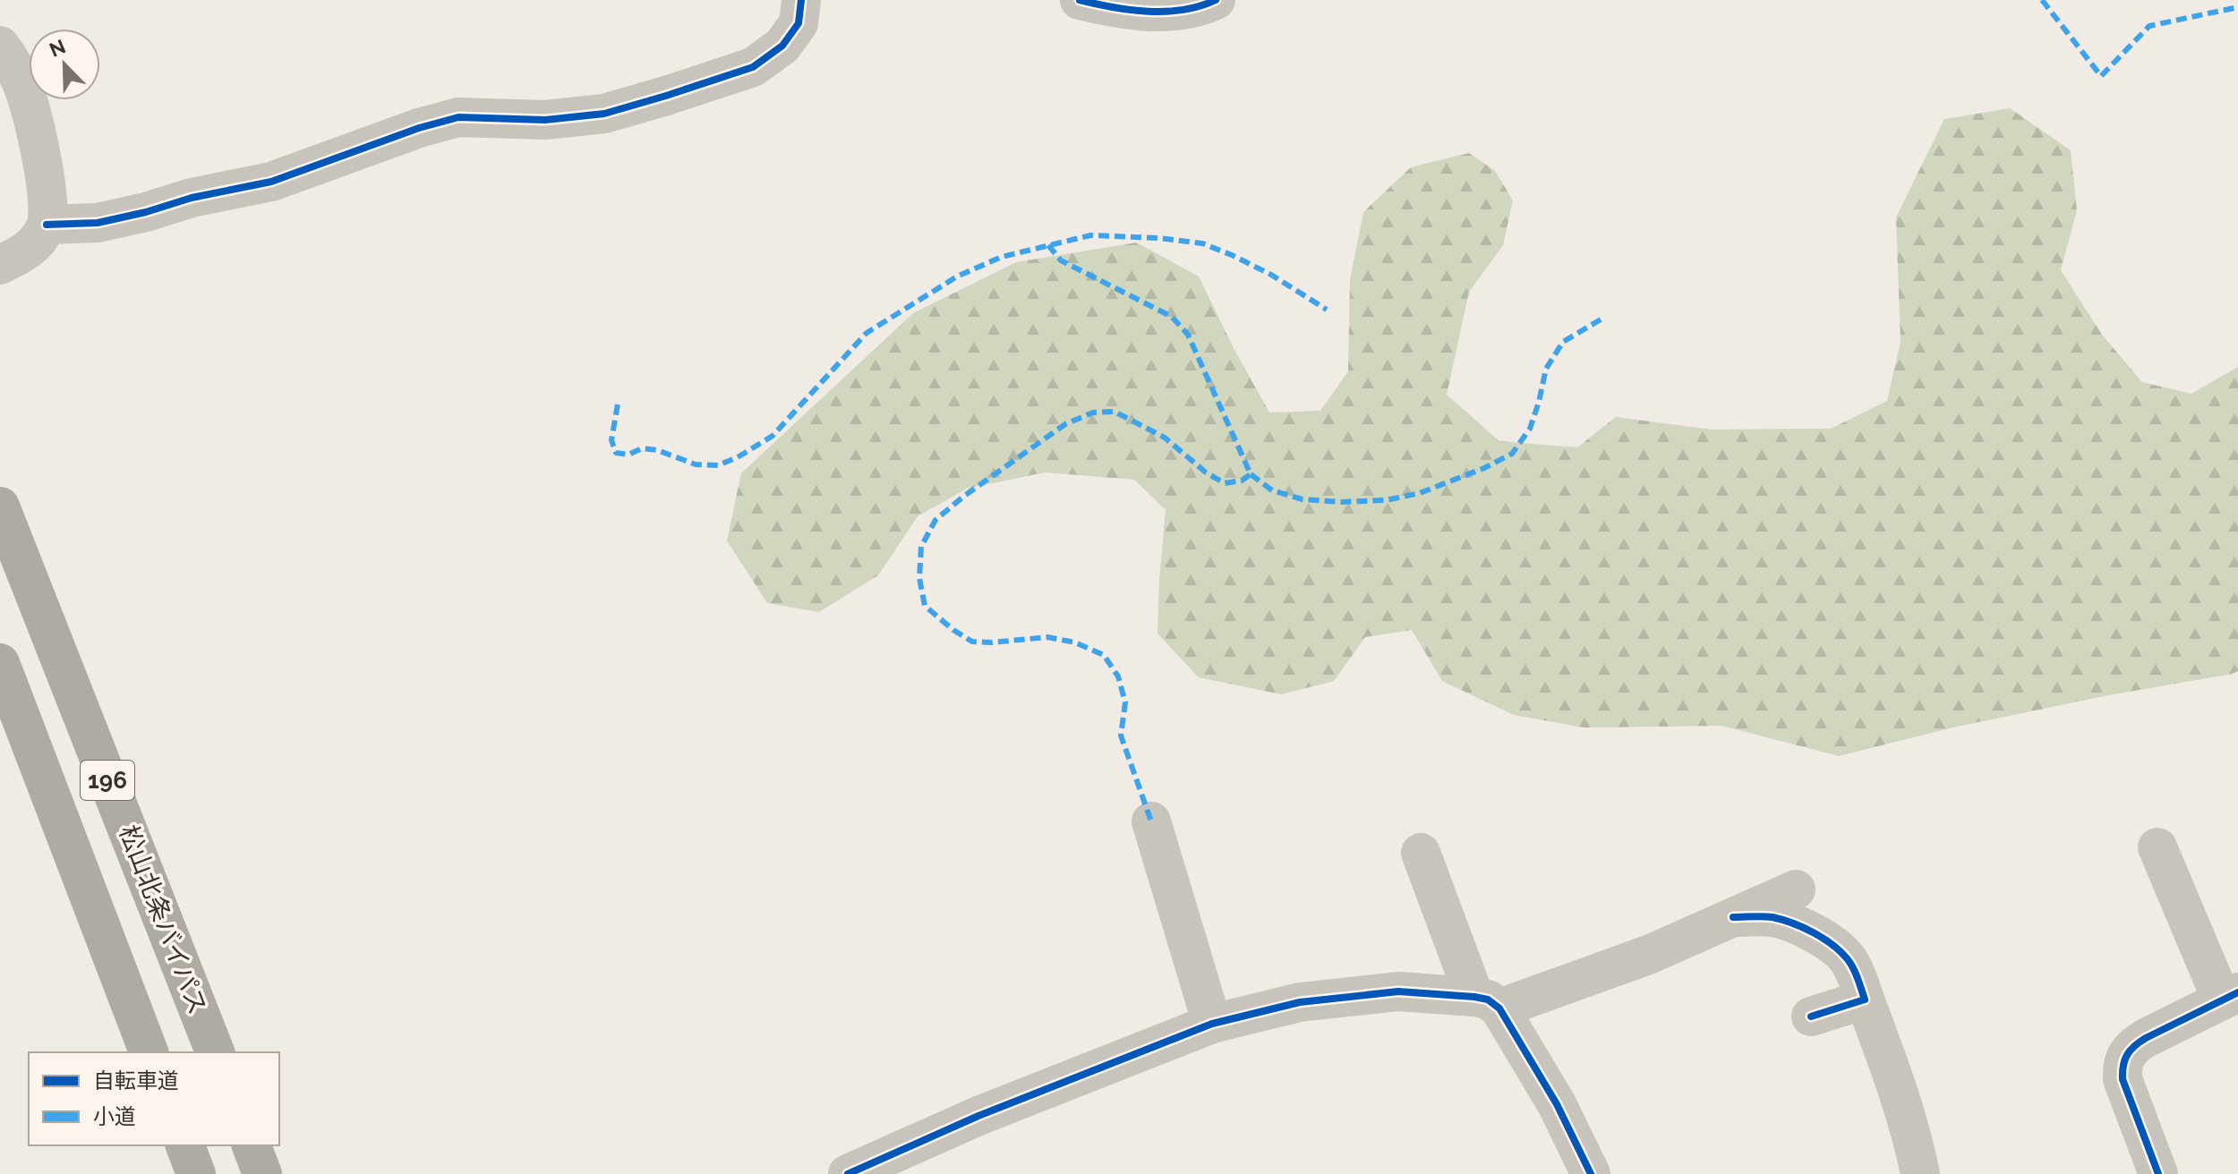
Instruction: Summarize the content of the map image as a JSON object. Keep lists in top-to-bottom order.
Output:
{
  "streets": {
    "highway": ["196", "松山北条バイパス"]
  },
  "legend": ["自転車道", "小道"],
  "north": "top left"
}
